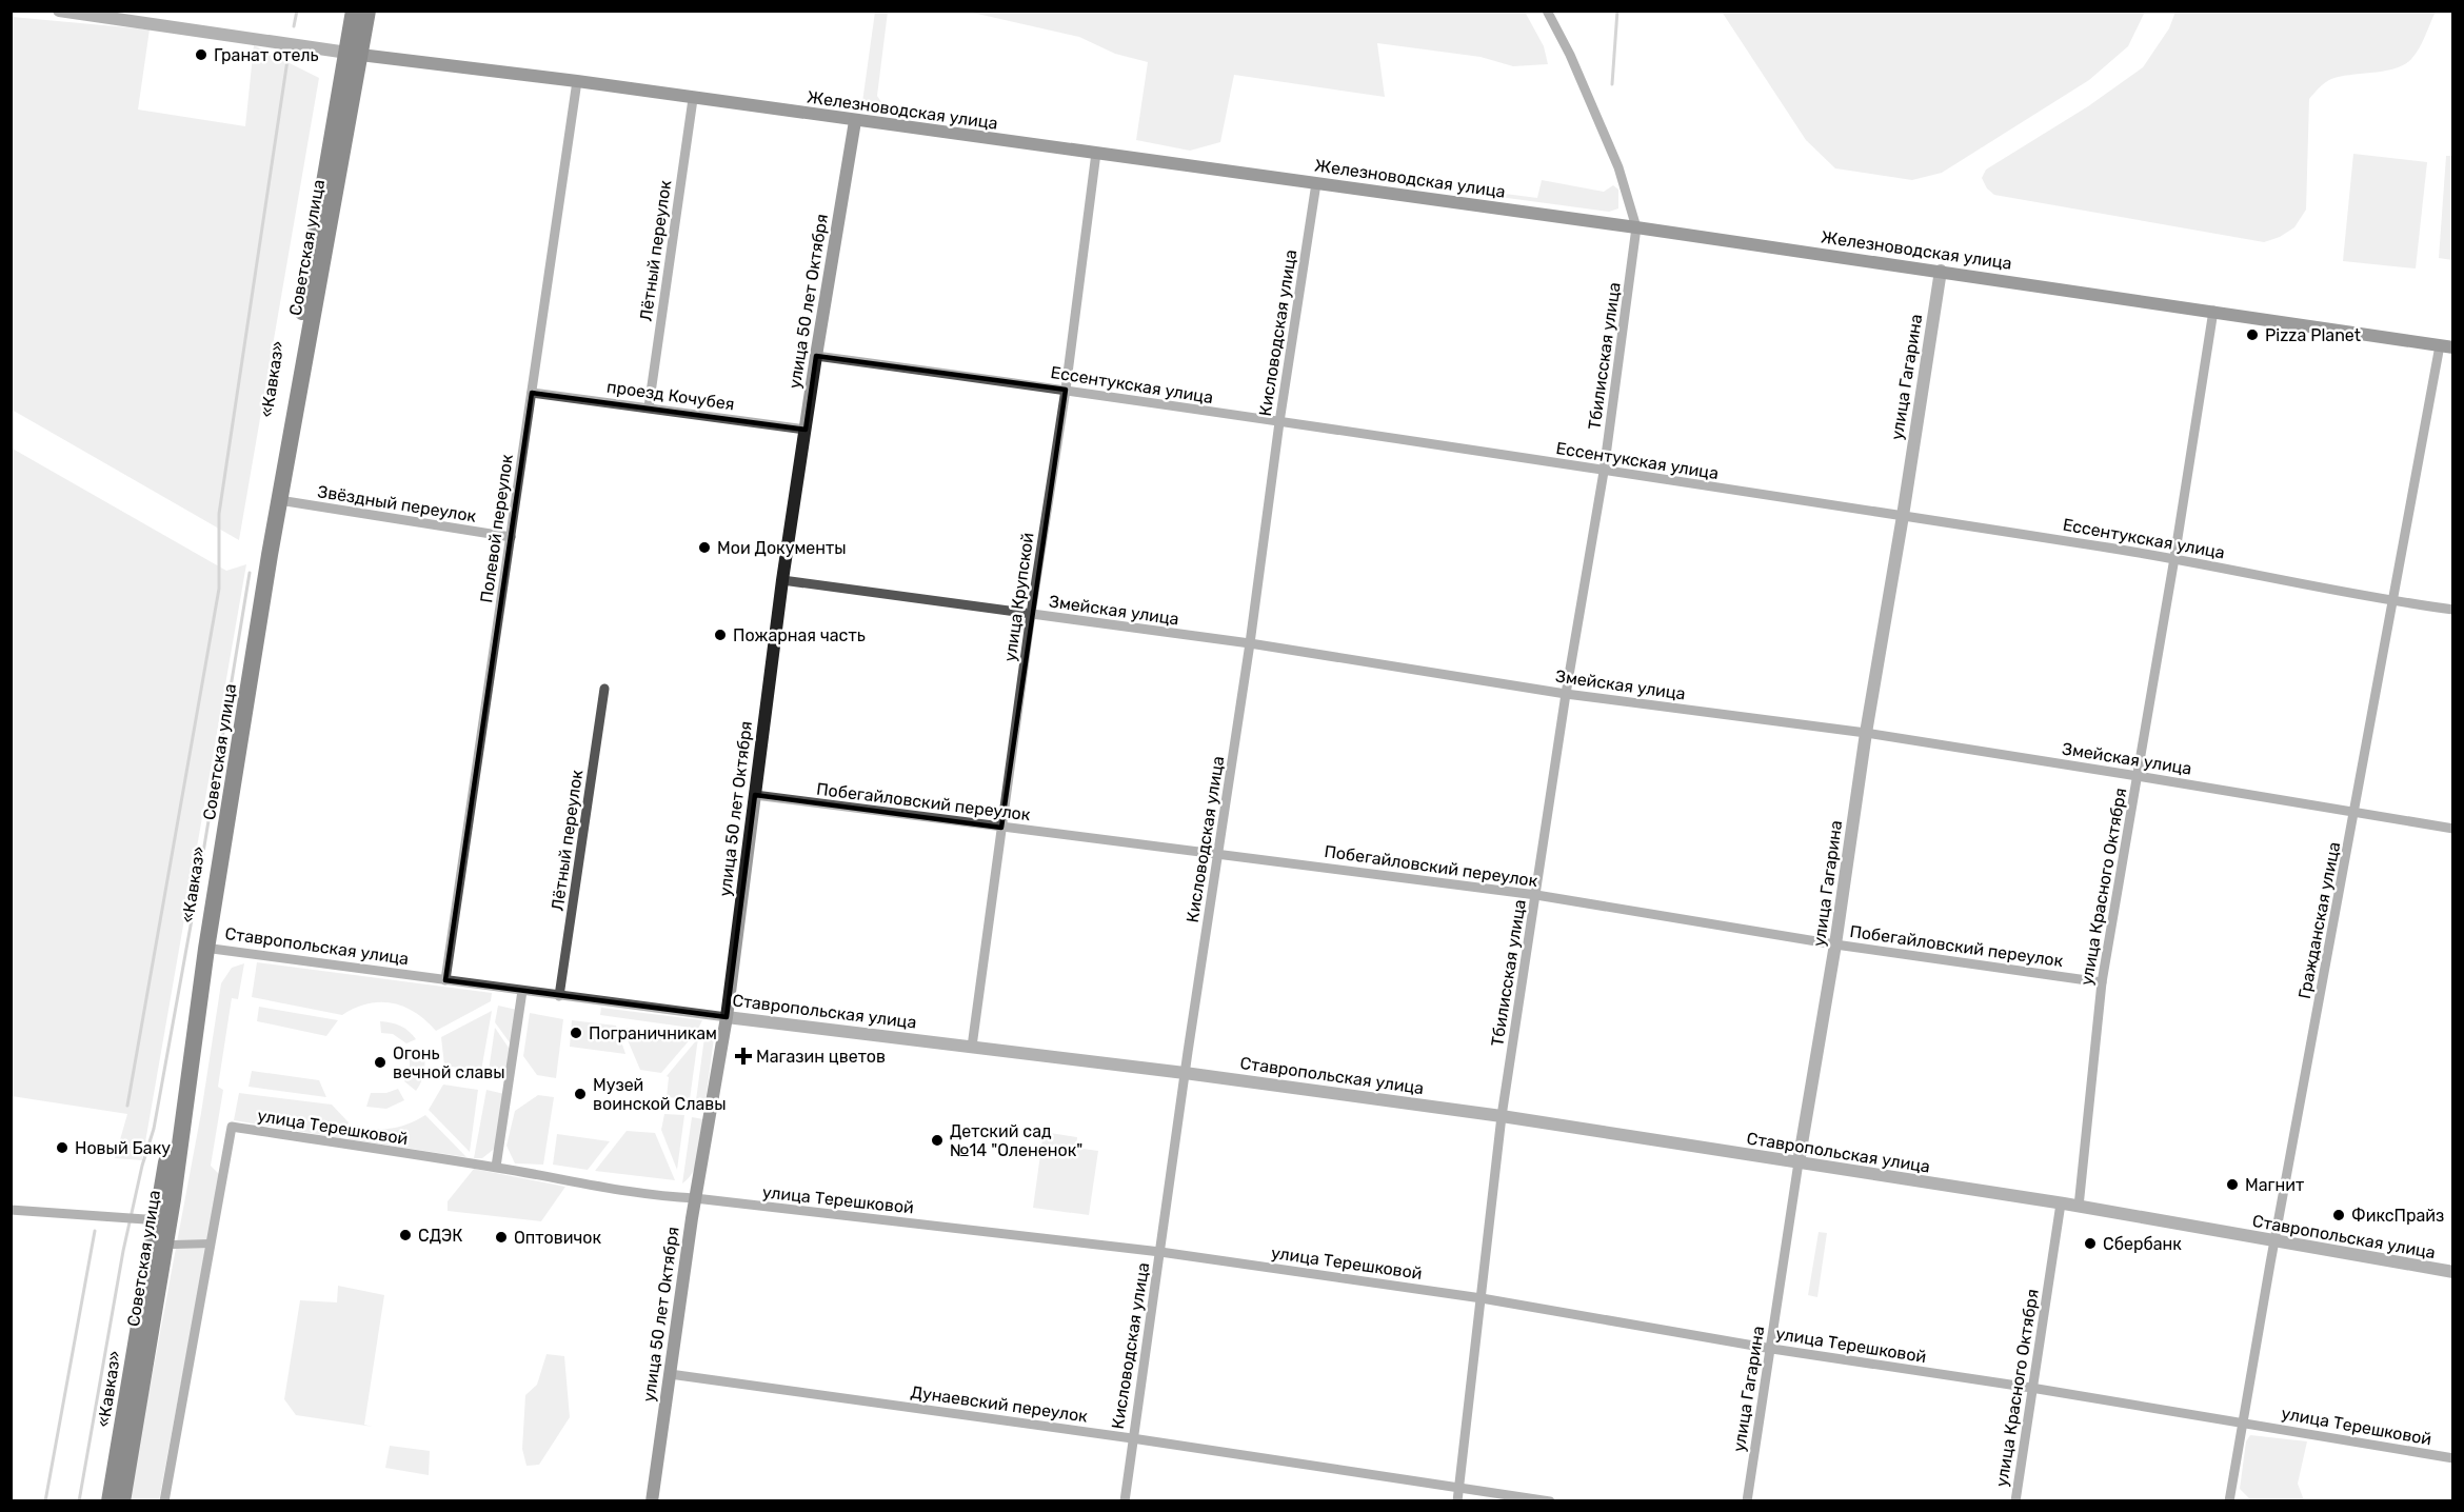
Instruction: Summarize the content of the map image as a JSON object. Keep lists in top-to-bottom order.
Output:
{
  "streets": {
    "highway": ["Советская улица", "«Кавказ»"],
    "main road": ["Железноводская улица", "улица 50 лет Октября"],
    "street": [
      "Лётный переулок",
      "Кисловодская улица",
      "Тбилисская улица",
      "улица Гагарина",
      "Ессентукская улица",
      "проезд Кочубея",
      "Звёздный переулок",
      "Полевой переулок",
      "улица Крупской",
      "Змейская улица",
      "Побегайловский переулок",
      "улица Красного Октября",
      "Гражданская улица",
      "Ставропольская улица",
      "улица Терешковой",
      "Дунаевский переулок"
    ]
  },
  "crossings": [
    ["Железноводская улица", "Советская улица"],
    ["Железноводская улица", "Лётный переулок"],
    ["Железноводская улица", "улица 50 лет Октября"],
    ["Железноводская улица", "Кисловодская улица"],
    ["Железноводская улица", "Тбилисская улица"],
    ["Железноводская улица", "улица Гагарина"],
    ["Железноводская улица", "«Кавказ»"],
    ["Железноводская улица", "Полевой переулок"],
    ["Железноводская улица", "улица Крупской"],
    ["Железноводская улица", "улица Красного Октября"],
    ["Железноводская улица", "Гражданская улица"],
    ["Советская улица", "«Кавказ»"],
    ["Советская улица", "Звёздный переулок"],
    ["Советская улица", "Ставропольская улица"],
    ["Лётный переулок", "проезд Кочубея"],
    ["Лётный переулок", "Ставропольская улица"],
    ["улица 50 лет Октября", "Ессентукская улица"],
    ["улица 50 лет Октября", "проезд Кочубея"],
    ["улица 50 лет Октября", "Змейская улица"],
    ["улица 50 лет Октября", "Побегайловский переулок"],
    ["улица 50 лет Октября", "Ставропольская улица"],
    ["улица 50 лет Октября", "улица Терешковой"],
    ["улица 50 лет Октября", "Дунаевский переулок"],
    ["Кисловодская улица", "Ессентукская улица"],
    ["Кисловодская улица", "Змейская улица"],
    ["Кисловодская улица", "Побегайловский переулок"],
    ["Кисловодская улица", "Ставропольская улица"],
    ["Кисловодская улица", "улица Терешковой"],
    ["Кисловодская улица", "Дунаевский переулок"],
    ["Тбилисская улица", "Ессентукская улица"],
    ["Тбилисская улица", "Змейская улица"],
    ["Тбилисская улица", "Побегайловский переулок"],
    ["Тбилисская улица", "Ставропольская улица"],
    ["Тбилисская улица", "улица Терешковой"],
    ["Тбилисская улица", "Дунаевский переулок"],
    ["улица Гагарина", "Ессентукская улица"],
    ["улица Гагарина", "Змейская улица"],
    ["улица Гагарина", "Побегайловский переулок"],
    ["улица Гагарина", "Ставропольская улица"],
    ["улица Гагарина", "улица Терешковой"],
    ["«Кавказ»", "Ставропольская улица"],
    ["Ессентукская улица", "улица Крупской"],
    ["Ессентукская улица", "улица Красного Октября"],
    ["Ессентукская улица", "Гражданская улица"],
    ["проезд Кочубея", "Полевой переулок"],
    ["Звёздный переулок", "Полевой переулок"],
    ["Полевой переулок", "Ставропольская улица"],
    ["улица Крупской", "Змейская улица"],
    ["улица Крупской", "Побегайловский переулок"],
    ["улица Крупской", "Ставропольская улица"],
    ["Змейская улица", "улица Красного Октября"],
    ["Змейская улица", "Гражданская улица"],
    ["Побегайловский переулок", "улица Красного Октября"],
    ["улица Красного Октября", "Ставропольская улица"],
    ["улица Красного Октября", "улица Терешковой"],
    ["Гражданская улица", "Ставропольская улица"],
    ["Гражданская улица", "улица Терешковой"]
  ],
  "places": {
    "other": [
      "Гранат отель",
      "Pizza Planet",
      "Мои Документы",
      "Пожарная часть",
      "Пограничникам",
      "Огонь вечной славы",
      "Музей воинской Славы",
      "Детский сад №14 \"Олененок\"",
      "Новый Баку",
      "Магнит",
      "ФиксПрайз",
      "СДЭК",
      "Оптовичок",
      "Сбербанк"
    ],
    "health": ["Магазин цветов"]
  }
}
